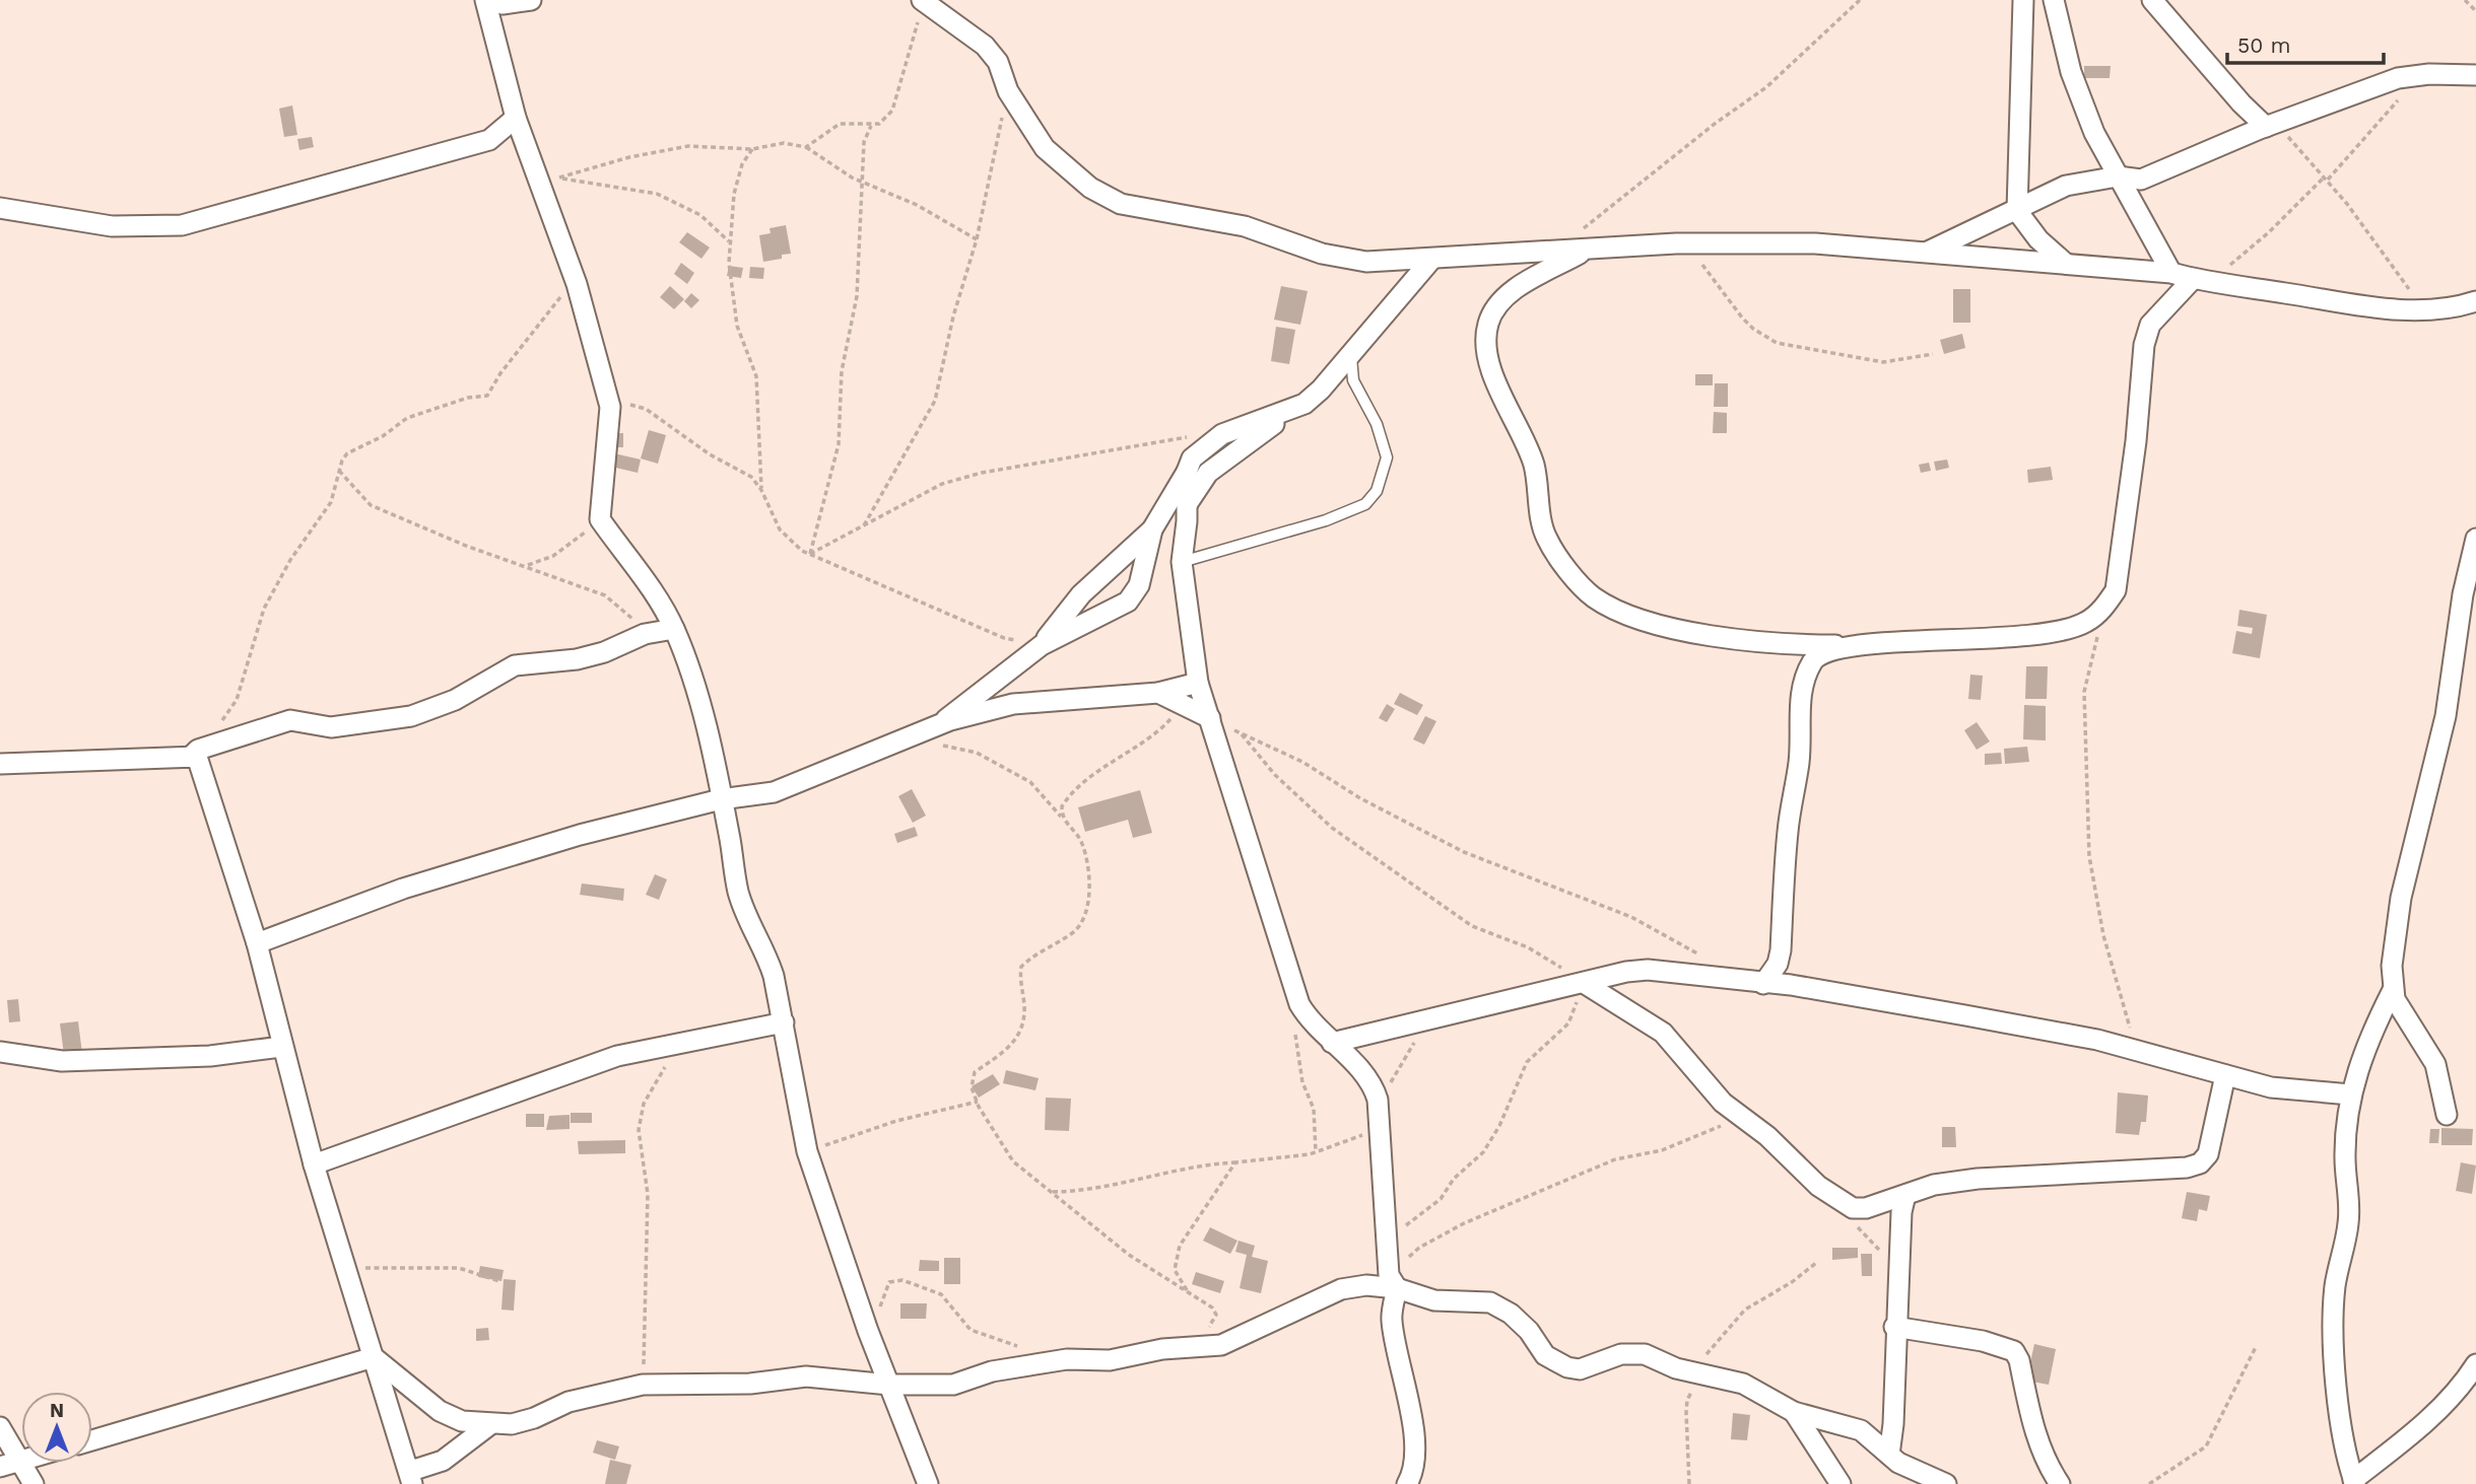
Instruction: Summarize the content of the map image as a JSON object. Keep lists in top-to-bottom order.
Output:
{
  "scale_bar": "50 m",
  "north": "top"
}
